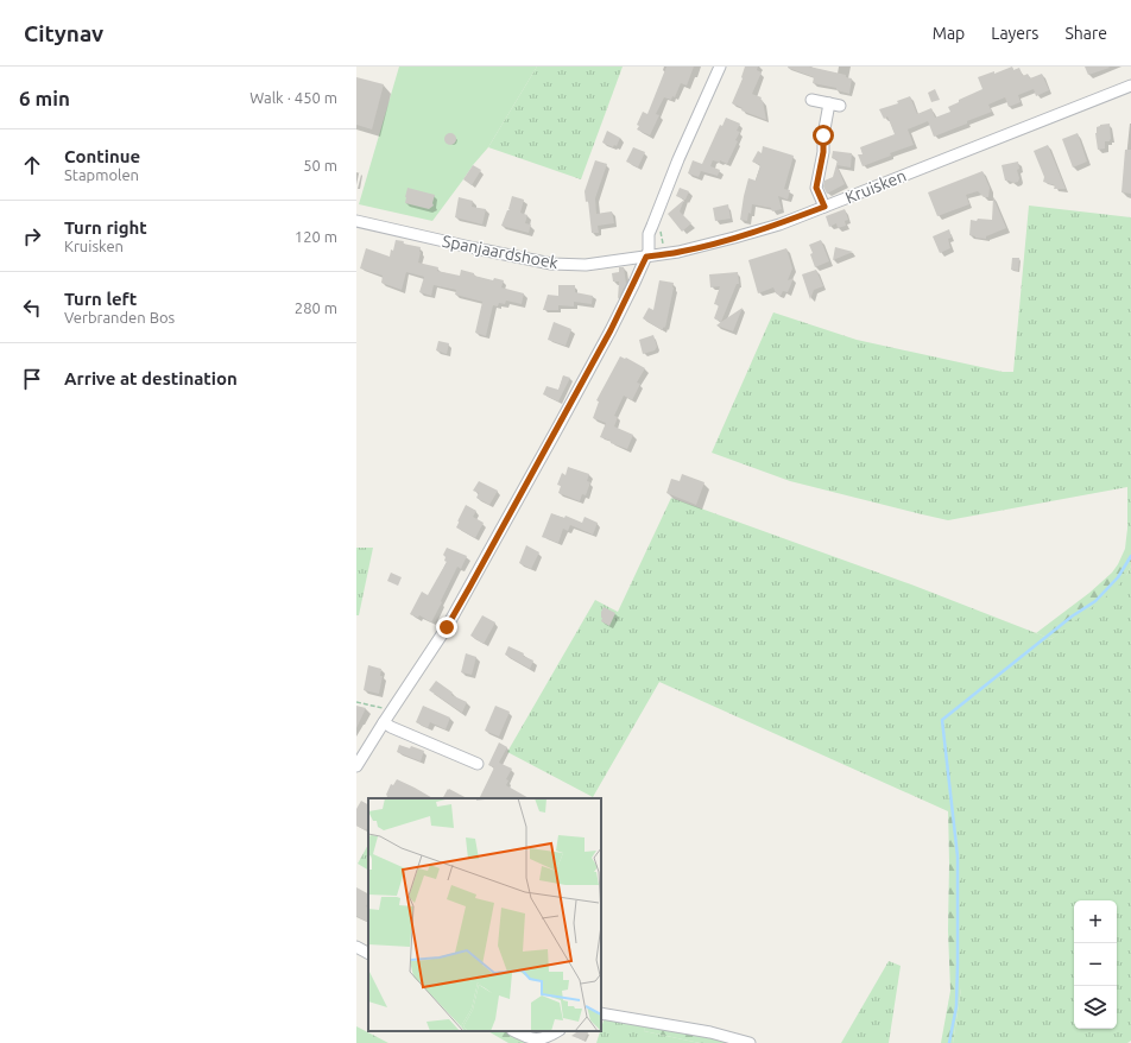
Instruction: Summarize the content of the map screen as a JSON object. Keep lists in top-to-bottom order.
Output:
{
  "streets": {
    "street": ["Kruisken", "Spanjaardshoek"]
  },
  "crossings": [
    ["Kruisken", "Spanjaardshoek"]
  ],
  "page": {
    "header": "Citynav",
    "nav": ["Map", "Layers", "Share"],
    "heading": ["6 min", "Walk · 450 m"],
    "list": [
      ["Continue", "Stapmolen", "50 m"],
      ["Turn right", "Kruisken", "120 m"],
      ["Turn left", "Verbranden Bos", "280 m"],
      "Arrive at destination"
    ],
    "map_buttons": ["+", "−"]
  }
}
